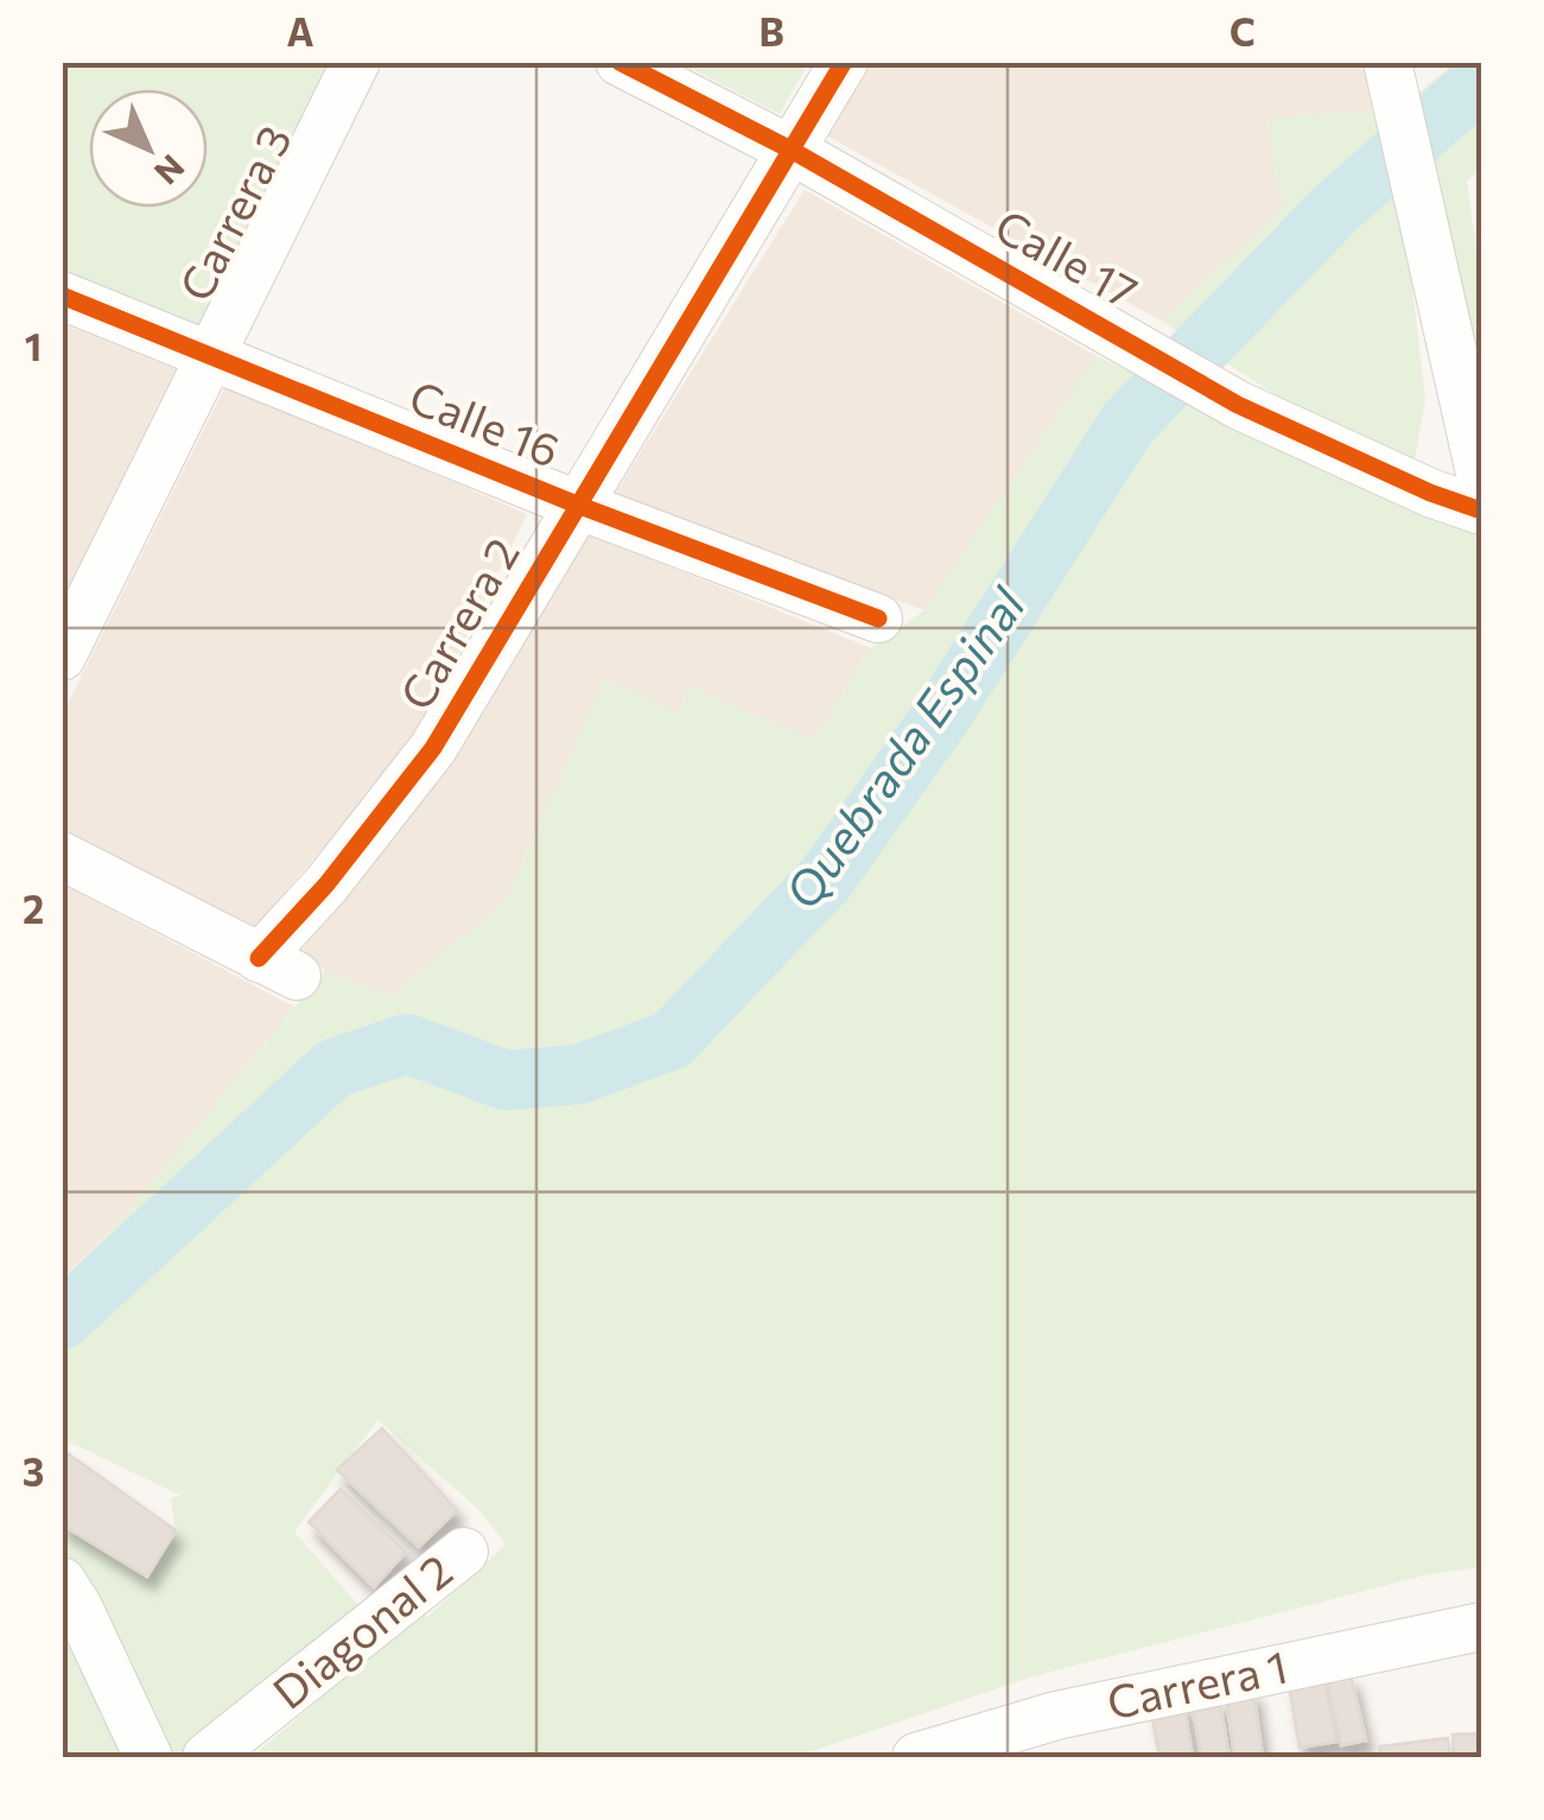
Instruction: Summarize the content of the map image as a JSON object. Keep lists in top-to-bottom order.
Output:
{
  "streets": {
    "street": [
      "Carrera 3",
      "Calle 17",
      "Calle 16",
      "Carrera 2",
      "Diagonal 2",
      "Carrera 1"
    ]
  },
  "crossings": [
    ["Carrera 3", "Calle 16"],
    ["Calle 17", "Carrera 2"],
    ["Calle 16", "Carrera 2"]
  ],
  "water": ["Quebrada Espinal"],
  "north": "bottom right",
  "grid": {
    "columns": ["A", "B", "C"],
    "rows": ["1", "2", "3"]
  }
}
